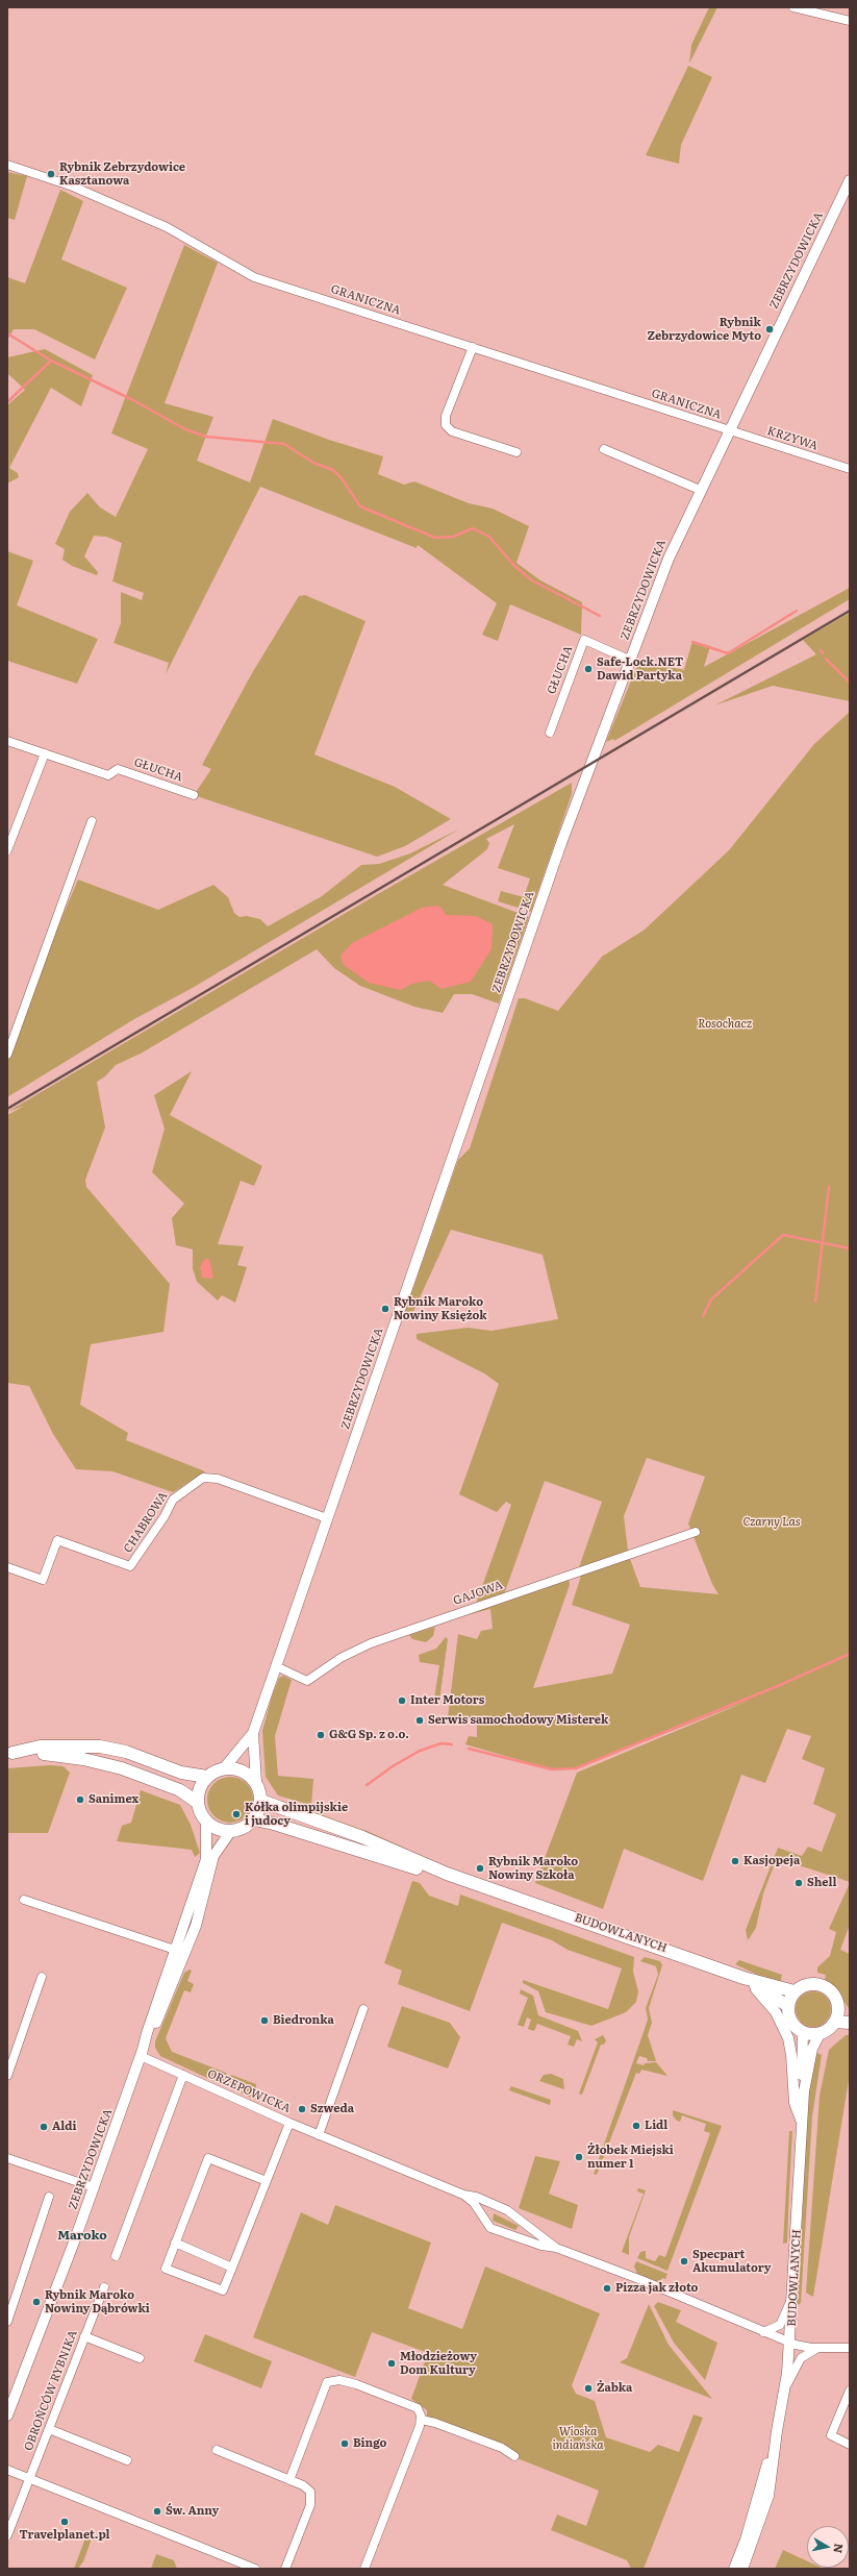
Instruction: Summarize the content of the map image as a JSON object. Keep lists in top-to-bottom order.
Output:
{
  "streets": {
    "main road": ["BUDOWLANYCH"],
    "street": [
      "ZEBRZYDOWICKA",
      "GRANICZNA",
      "KRZYWA",
      "GŁUCHA",
      "CHABROWA",
      "GAJOWA",
      "ORZEPOWICKA",
      "OBROŃCÓW RYBNIKA"
    ]
  },
  "crossings": [
    ["ZEBRZYDOWICKA", "GRANICZNA"],
    ["ZEBRZYDOWICKA", "KRZYWA"],
    ["ZEBRZYDOWICKA", "GŁUCHA"],
    ["ZEBRZYDOWICKA", "CHABROWA"],
    ["ZEBRZYDOWICKA", "GAJOWA"],
    ["ZEBRZYDOWICKA", "BUDOWLANYCH"],
    ["ZEBRZYDOWICKA", "ORZEPOWICKA"],
    ["GRANICZNA", "KRZYWA"],
    ["BUDOWLANYCH", "ORZEPOWICKA"]
  ],
  "districts": ["Maroko"],
  "parks": ["Rosochacz", "Czarny Las", "Wioska indiańska"],
  "places": [
    "Rybnik Zebrzydowice Kasztanowa",
    "Rybnik Zebrzydowice Myto",
    "Safe-Lock.NET Dawid Partyka",
    "Rybnik Maroko Nowiny Księżok",
    "Inter Motors",
    "Serwis samochodowy Misterek",
    "G&G Sp. z o.o.",
    "Sanimex",
    "Kółka olimpijskie i judocy",
    "Kasjopeja",
    "Rybnik Maroko Nowiny Szkoła",
    "Shell",
    "Biedronka",
    "Szweda",
    "Lidl",
    "Aldi",
    "Żłobek Miejski numer 1",
    "Specpart Akumulatory",
    "Pizza jak złoto",
    "Rybnik Maroko Nowiny Dąbrówki",
    "Młodzieżowy Dom Kultury",
    "Żabka",
    "Bingo",
    "Św. Anny",
    "Travelplanet.pl"
  ],
  "north": "right"
}
